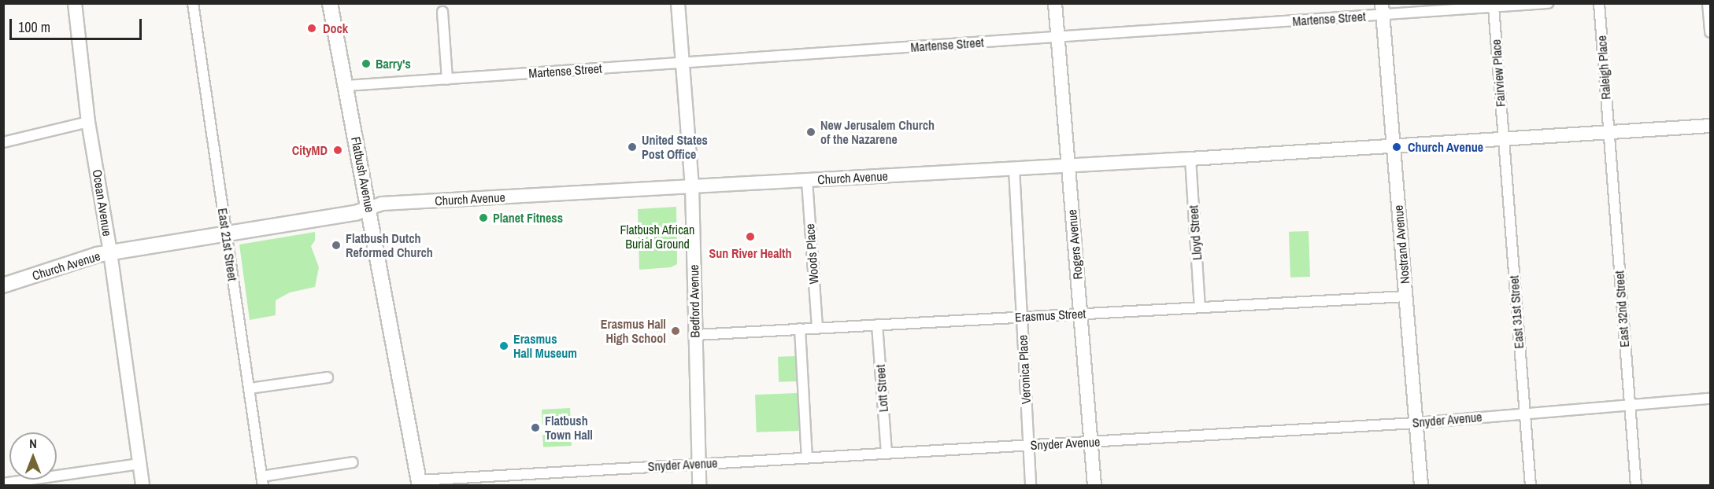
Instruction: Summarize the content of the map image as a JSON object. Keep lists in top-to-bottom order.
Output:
{
  "streets": {
    "main road": [
      "Flatbush Avenue",
      "Church Avenue",
      "Ocean Avenue",
      "Rogers Avenue",
      "Nostrand Avenue",
      "Bedford Avenue"
    ],
    "street": [
      "Martense Street",
      "Raleigh Place",
      "Fairview Place",
      "Lloyd Street",
      "East 21st Street",
      "Woods Place",
      "East 32nd Street",
      "East 31st Street",
      "Erasmus Street",
      "Veronica Place",
      "Lott Street",
      "Snyder Avenue"
    ]
  },
  "crossings": [
    ["Martense Street", "Fairview Place"],
    ["Martense Street", "Flatbush Avenue"],
    ["Martense Street", "Rogers Avenue"],
    ["Martense Street", "Nostrand Avenue"],
    ["Martense Street", "Bedford Avenue"],
    ["Raleigh Place", "Church Avenue"],
    ["Raleigh Place", "East 32nd Street"],
    ["Fairview Place", "Church Avenue"],
    ["Fairview Place", "East 31st Street"],
    ["Flatbush Avenue", "Church Avenue"],
    ["Flatbush Avenue", "Snyder Avenue"],
    ["Church Avenue", "Ocean Avenue"],
    ["Church Avenue", "Lloyd Street"],
    ["Church Avenue", "East 21st Street"],
    ["Church Avenue", "Rogers Avenue"],
    ["Church Avenue", "Nostrand Avenue"],
    ["Church Avenue", "Woods Place"],
    ["Church Avenue", "Bedford Avenue"],
    ["Church Avenue", "East 32nd Street"],
    ["Church Avenue", "East 31st Street"],
    ["Church Avenue", "Veronica Place"],
    ["Lloyd Street", "Erasmus Street"],
    ["Rogers Avenue", "Erasmus Street"],
    ["Rogers Avenue", "Snyder Avenue"],
    ["Nostrand Avenue", "Erasmus Street"],
    ["Nostrand Avenue", "Snyder Avenue"],
    ["Woods Place", "Erasmus Street"],
    ["Bedford Avenue", "Erasmus Street"],
    ["Bedford Avenue", "Snyder Avenue"],
    ["East 32nd Street", "Snyder Avenue"],
    ["East 31st Street", "Snyder Avenue"],
    ["Erasmus Street", "Veronica Place"],
    ["Erasmus Street", "Lott Street"],
    ["Veronica Place", "Snyder Avenue"],
    ["Lott Street", "Snyder Avenue"]
  ],
  "parks": ["Flatbush African Burial Ground"],
  "places": [
    "Dock",
    "Barry's",
    "New Jerusalem Church of the Nazarene",
    "United States Post Office",
    "Church Avenue",
    "CityMD",
    "Planet Fitness",
    "Sun River Health",
    "Flatbush Dutch Reformed Church",
    "Erasmus Hall High School",
    "Erasmus Hall Museum",
    "Flatbush Town Hall"
  ],
  "scale_bar": "100 m",
  "north": "top"
}
